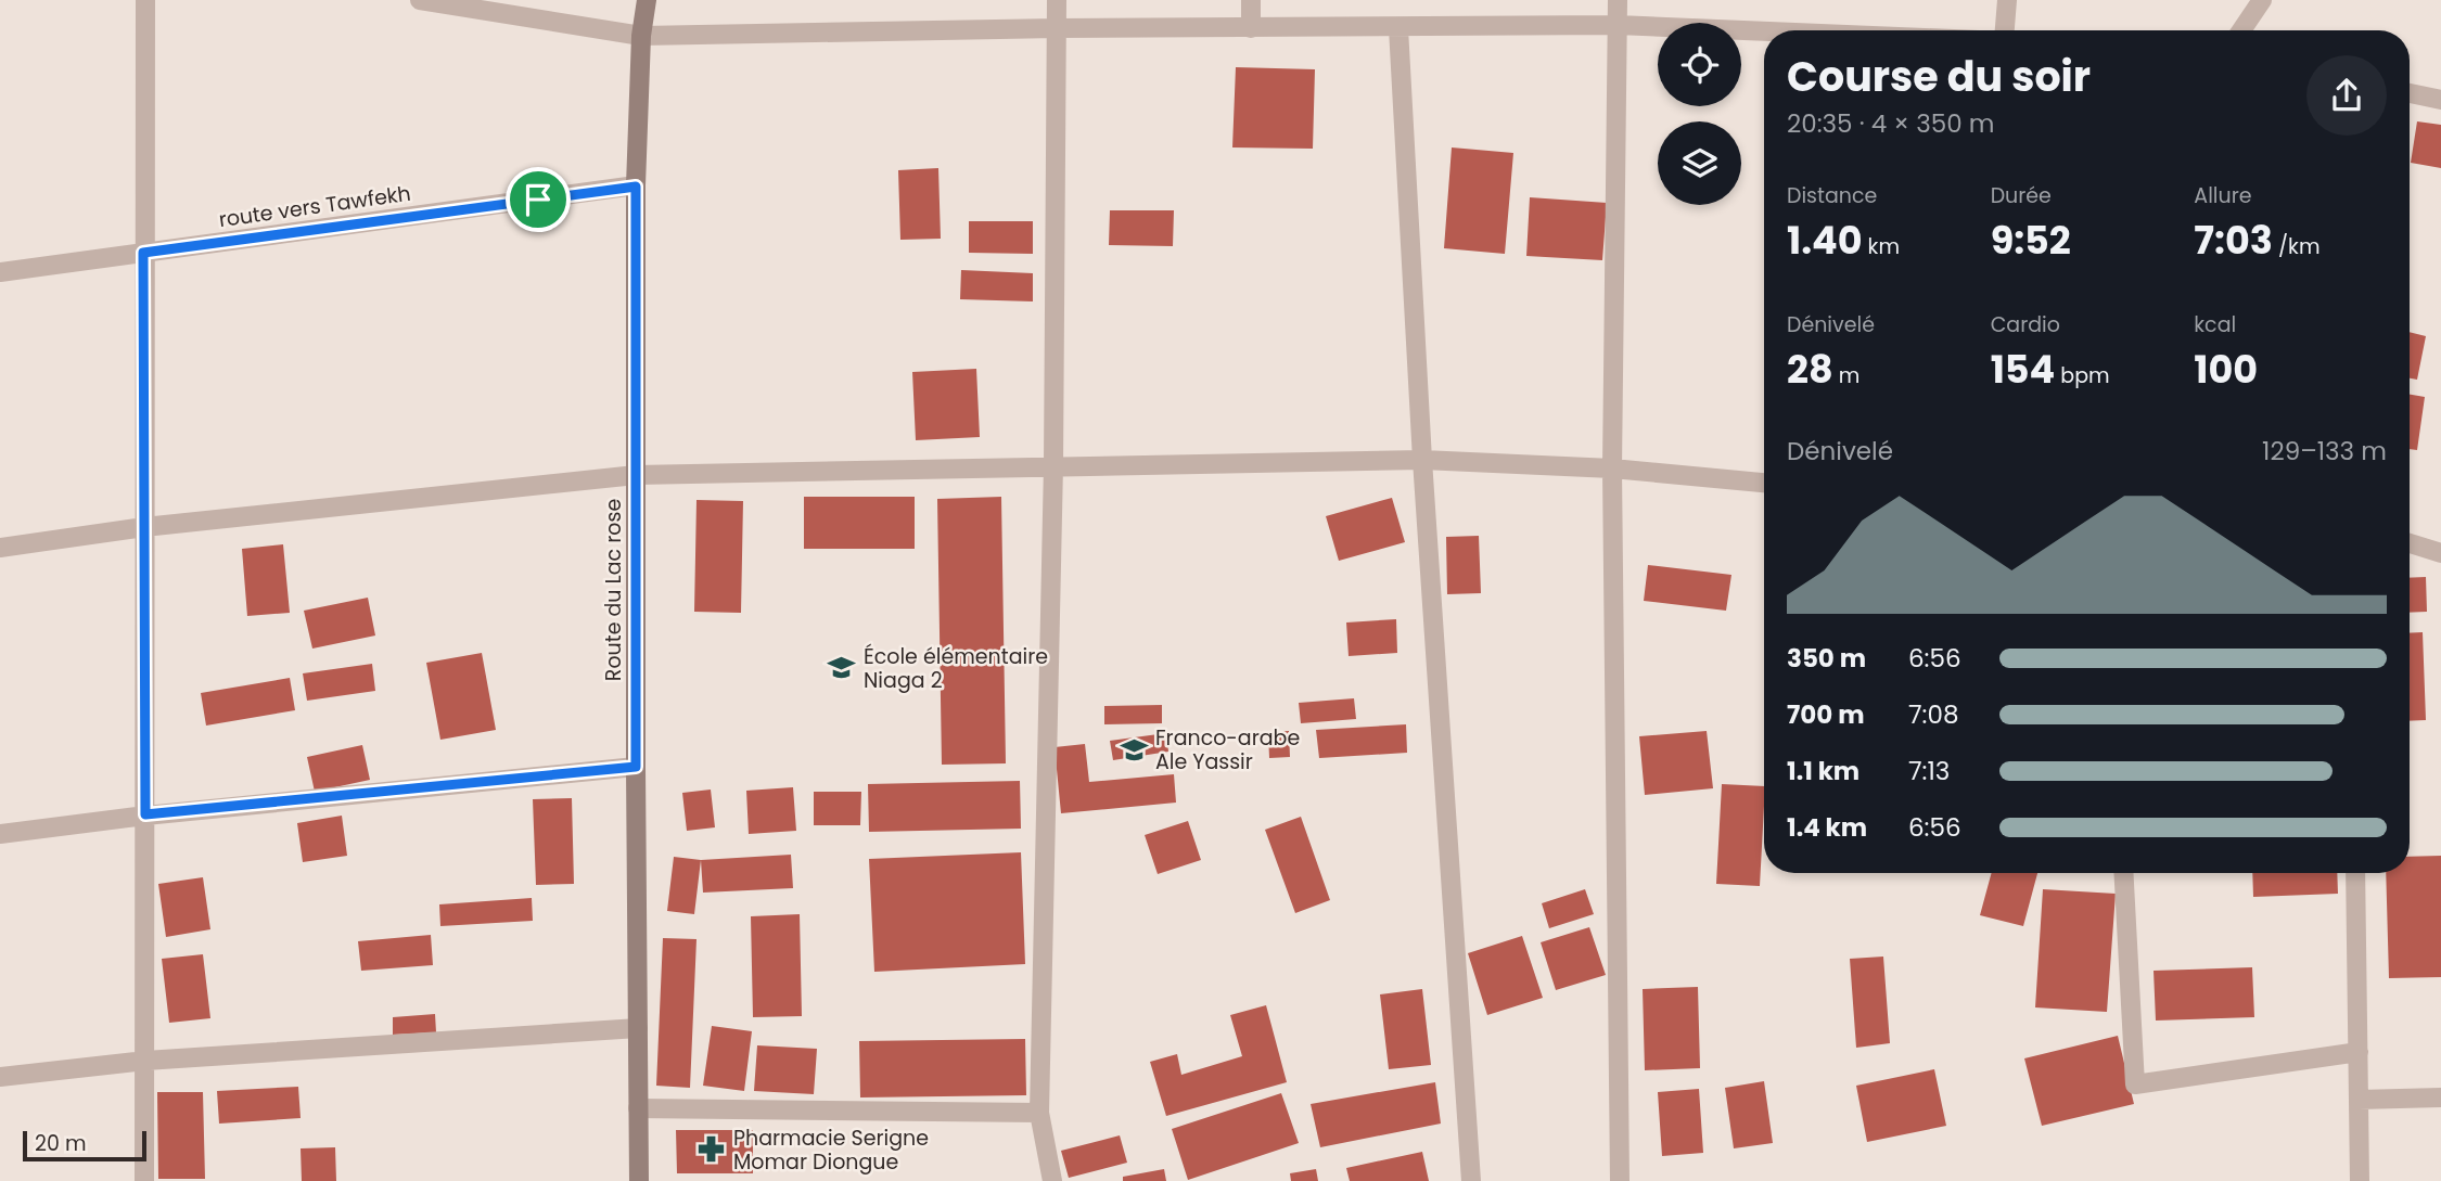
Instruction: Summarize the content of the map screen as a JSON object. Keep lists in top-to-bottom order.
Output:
{
  "streets": {
    "main road": ["Route du Lac rose"],
    "street": ["route vers Tawfekh"]
  },
  "crossings": [
    ["route vers Tawfekh", "Route du Lac rose"]
  ],
  "places": {
    "school or university": ["École élémentaire Niaga 2", "Franco-arabe Ale Yassir"],
    "pharmacy": ["Pharmacie Serigne Momar Diongue"]
  },
  "scale_bar": "20 m",
  "page": {
    "heading": ["Course du soir", "20:35 · 4 × 350 m"],
    "stats": [
      ["Distance", "1.40 km"],
      ["Durée", "9:52"],
      ["Allure", "7:03 /km"],
      ["Dénivelé", "28 m"],
      ["Cardio", "154 bpm"],
      ["kcal", "100"]
    ],
    "chart": ["Dénivelé", "129–133 m"],
    "list": [
      {
        "name": "350 m",
        "note": "6:56"
      },
      {
        "name": "700 m",
        "note": "7:08"
      },
      {
        "name": "1.1 km",
        "note": "7:13"
      },
      {
        "name": "1.4 km",
        "note": "6:56"
      }
    ],
    "scale": "20 m"
  }
}
